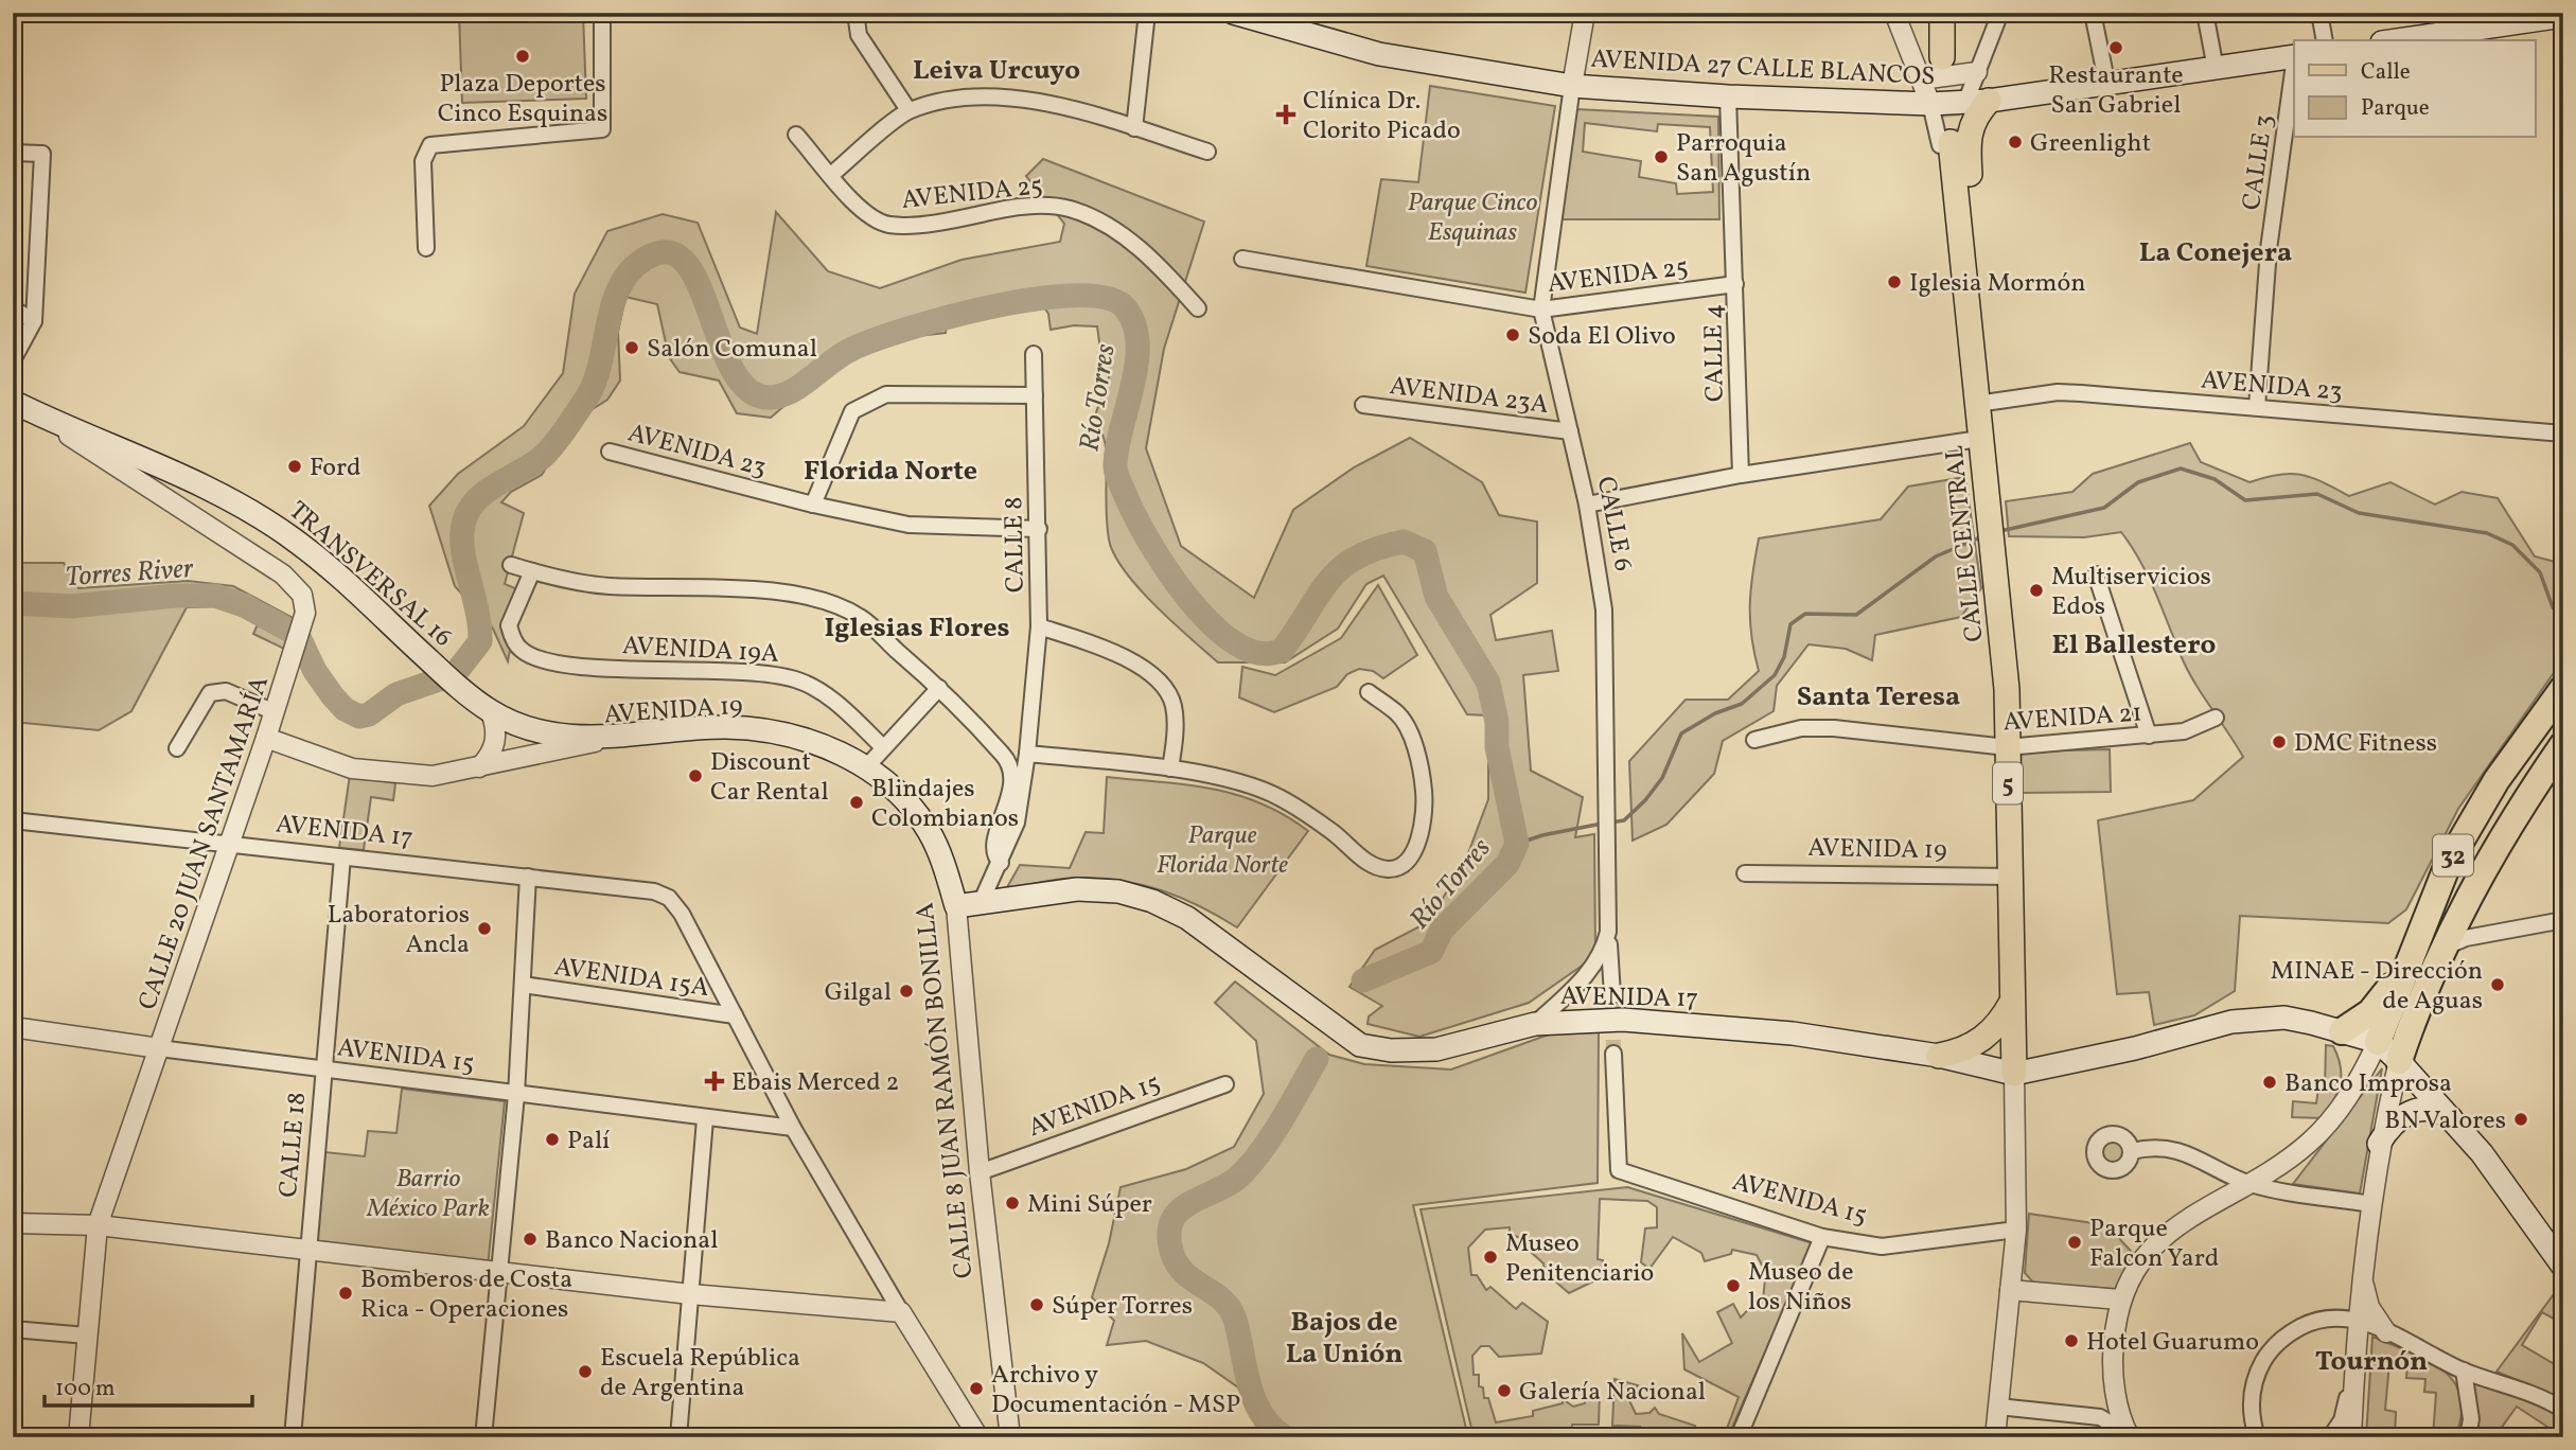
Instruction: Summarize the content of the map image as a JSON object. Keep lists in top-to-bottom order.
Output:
{
  "streets": {
    "highway": ["32"],
    "main road": [
      "AVENIDA 27 CALLE BLANCOS",
      "CALLE CENTRAL",
      "TRANSVERSAL 16",
      "AVENIDA 19",
      "5",
      "AVENIDA 17",
      "CALLE 8 JUAN RAMÓN BONILLA"
    ],
    "street": [
      "CALLE 3",
      "AVENIDA 25",
      "CALLE 4",
      "AVENIDA 23",
      "AVENIDA 23A",
      "CALLE 6",
      "CALLE 8",
      "AVENIDA 19A",
      "AVENIDA 21",
      "CALLE 20 JUAN SANTAMARÍA",
      "AVENIDA 15A",
      "AVENIDA 15",
      "CALLE 18"
    ]
  },
  "crossings": [
    ["AVENIDA 27 CALLE BLANCOS", "CALLE 4"],
    ["AVENIDA 27 CALLE BLANCOS", "CALLE 6"],
    ["CALLE 3", "AVENIDA 23"],
    ["AVENIDA 25", "CALLE 4"],
    ["AVENIDA 25", "CALLE 6"],
    ["AVENIDA 23", "CALLE CENTRAL"],
    ["AVENIDA 23", "CALLE 8"],
    ["AVENIDA 23A", "CALLE 6"],
    ["CALLE 6", "AVENIDA 17"],
    ["CALLE CENTRAL", "AVENIDA 19"],
    ["CALLE CENTRAL", "AVENIDA 21"],
    ["CALLE CENTRAL", "AVENIDA 17"],
    ["CALLE 8", "AVENIDA 17"],
    ["TRANSVERSAL 16", "AVENIDA 19"],
    ["TRANSVERSAL 16", "CALLE 20 JUAN SANTAMARÍA"],
    ["AVENIDA 19", "CALLE 20 JUAN SANTAMARÍA"],
    ["AVENIDA 19", "CALLE 8 JUAN RAMÓN BONILLA"],
    ["AVENIDA 17", "CALLE 20 JUAN SANTAMARÍA"],
    ["AVENIDA 17", "32"],
    ["AVENIDA 17", "AVENIDA 15A"],
    ["AVENIDA 17", "CALLE 8 JUAN RAMÓN BONILLA"],
    ["AVENIDA 17", "CALLE 18"],
    ["CALLE 20 JUAN SANTAMARÍA", "AVENIDA 15"],
    ["AVENIDA 15", "CALLE 8 JUAN RAMÓN BONILLA"],
    ["AVENIDA 15", "CALLE 18"]
  ],
  "districts": [
    "Leiva Urcuyo",
    "La Conejera",
    "Florida Norte",
    "Iglesias Flores",
    "El Ballestero",
    "Santa Teresa",
    "Bajos de La Unión",
    "Tournón"
  ],
  "water": ["Río Torres", "Torres River"],
  "parks": ["Parque Cinco Esquinas", "Parque Florida Norte", "Barrio México Park"],
  "places": {
    "other": [
      "Restaurante San Gabriel",
      "Plaza Deportes Cinco Esquinas",
      "Greenlight",
      "Parroquia San Agustín",
      "Iglesia Mormón",
      "Soda El Olivo",
      "Salón Comunal",
      "Ford",
      "Multiservicios Edos",
      "DMC Fitness",
      "Discount Car Rental",
      "Blindajes Colombianos",
      "Laboratorios Ancla",
      "MINAE - Dirección de Aguas",
      "Gilgal",
      "Banco Improsa",
      "BN Valores",
      "Palí",
      "Mini Súper",
      "Banco Nacional",
      "Parque Falcon Yard",
      "Museo Penitenciario",
      "Museo de los Niños",
      "Bomberos de Costa Rica - Operaciones",
      "Súper Torres",
      "Hotel Guarumo",
      "Escuela República de Argentina",
      "Archivo y Documentación - MSP",
      "Galería Nacional"
    ],
    "health": ["Clínica Dr. Clorito Picado", "Ebais Merced 2"]
  },
  "legend": ["Calle", "Parque"],
  "scale_bar": "100 m"
}
